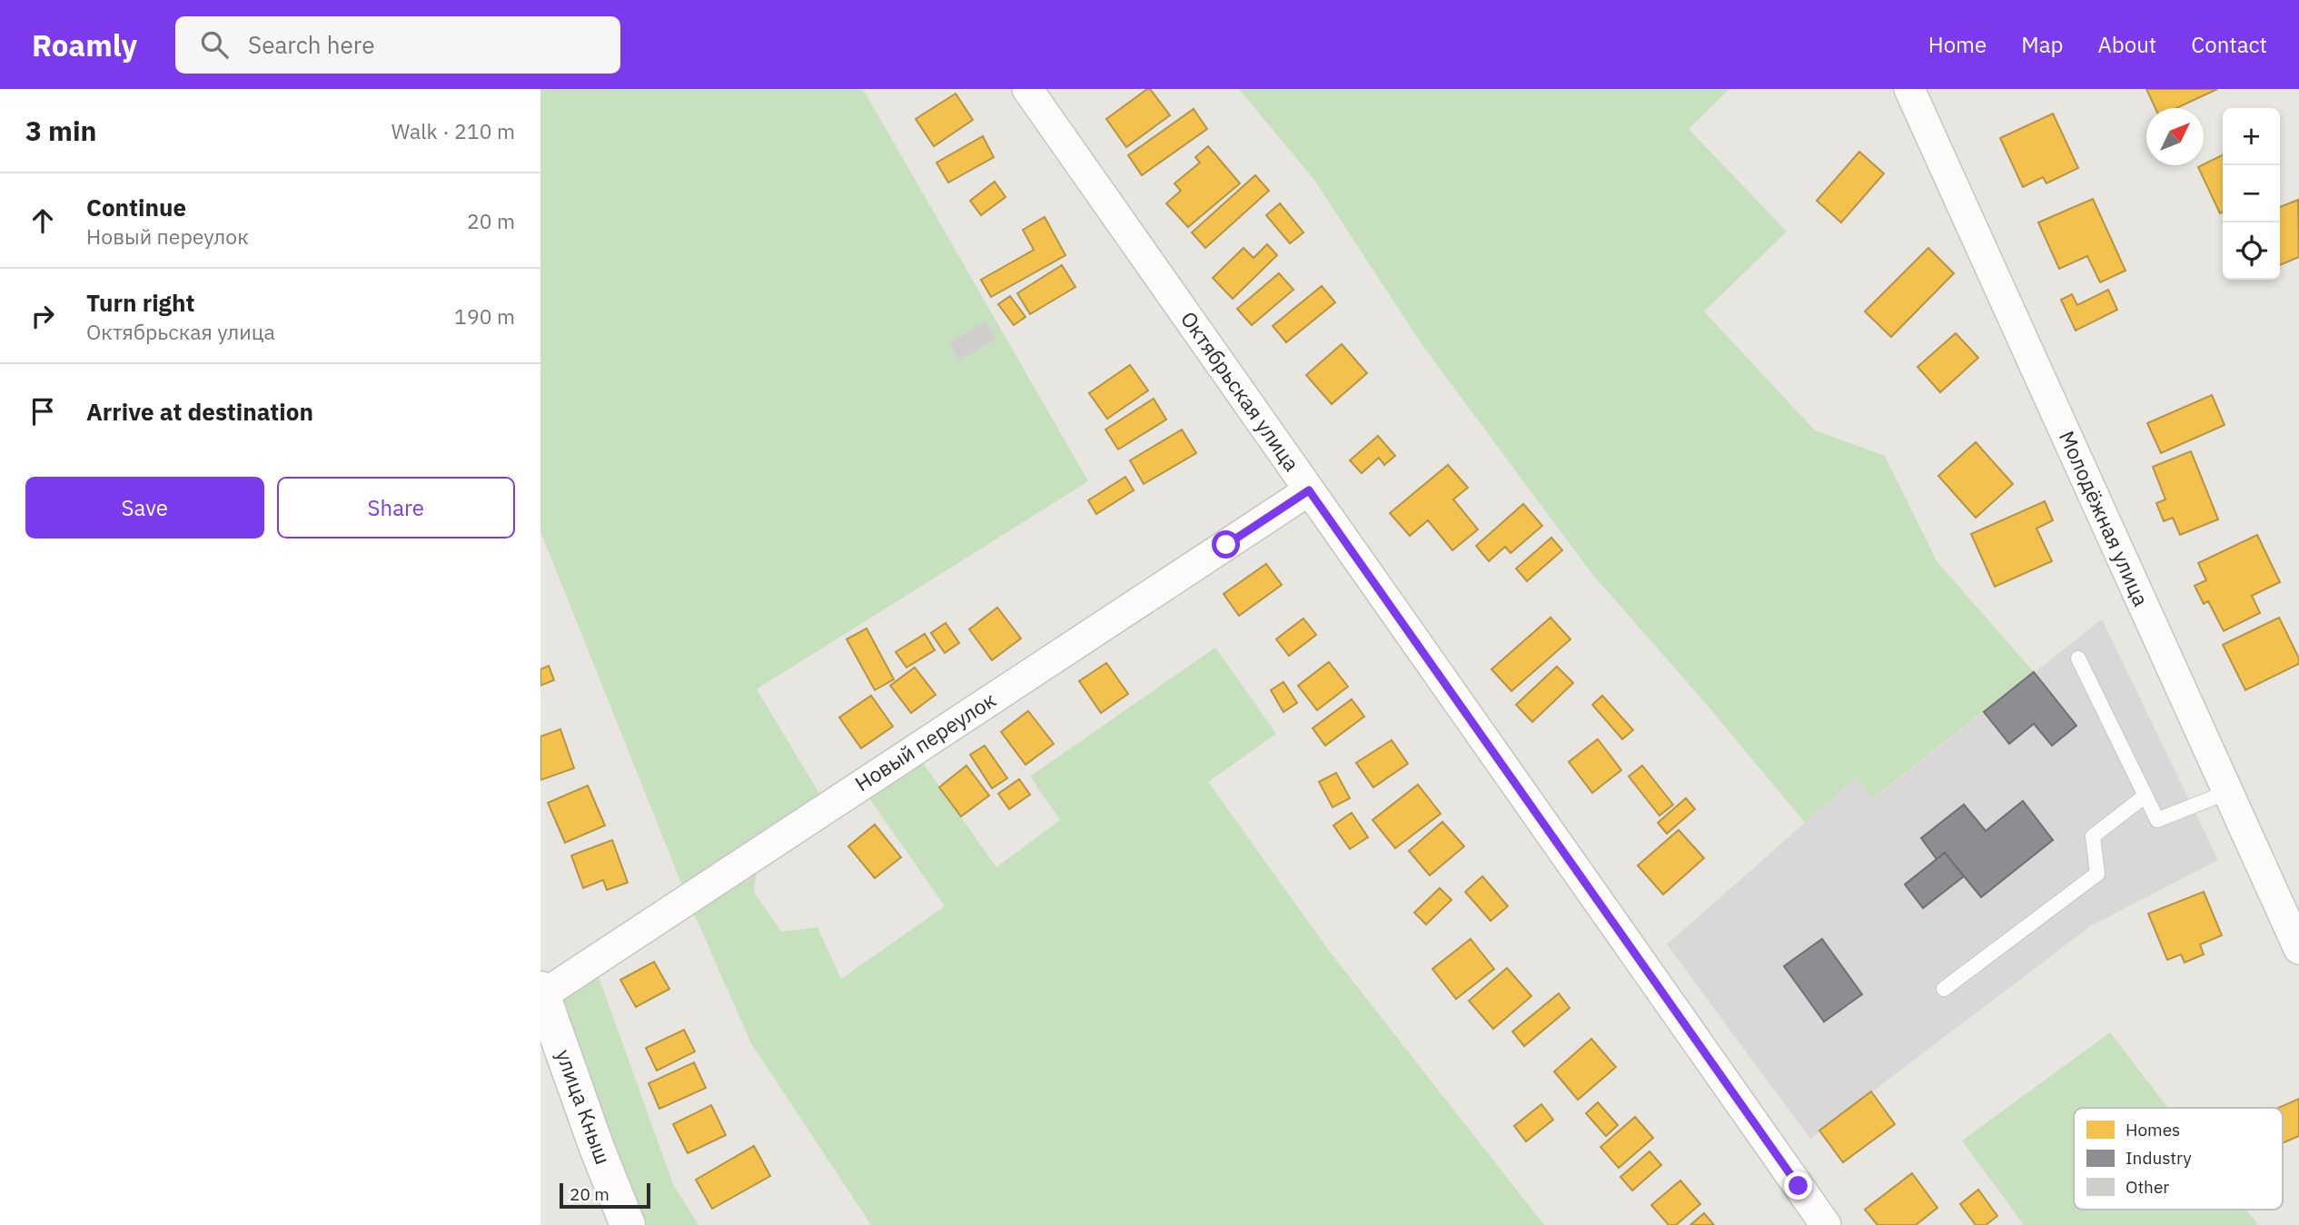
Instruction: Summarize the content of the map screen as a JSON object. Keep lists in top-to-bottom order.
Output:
{
  "streets": {
    "street": [
      "Октябрьская улица",
      "Молодёжная улица",
      "Новый переулок",
      "улица Кныш"
    ]
  },
  "crossings": [
    ["Октябрьская улица", "Новый переулок"],
    ["Новый переулок", "улица Кныш"]
  ],
  "legend": ["Homes", "Industry", "Other"],
  "scale_bar": "20 m",
  "north": "top right",
  "page": {
    "header": "Roamly",
    "search": "Search here",
    "nav": [
      "Home",
      "Map",
      "About",
      "Contact"
    ],
    "heading": ["3 min", "Walk · 210 m"],
    "map_buttons": ["+", "−"],
    "list": [
      ["Continue", "Новый переулок", "20 m"],
      ["Turn right", "Октябрьская улица", "190 m"],
      "Arrive at destination"
    ],
    "buttons": ["Save", "Share"],
    "scale": "20 m"
  }
}
